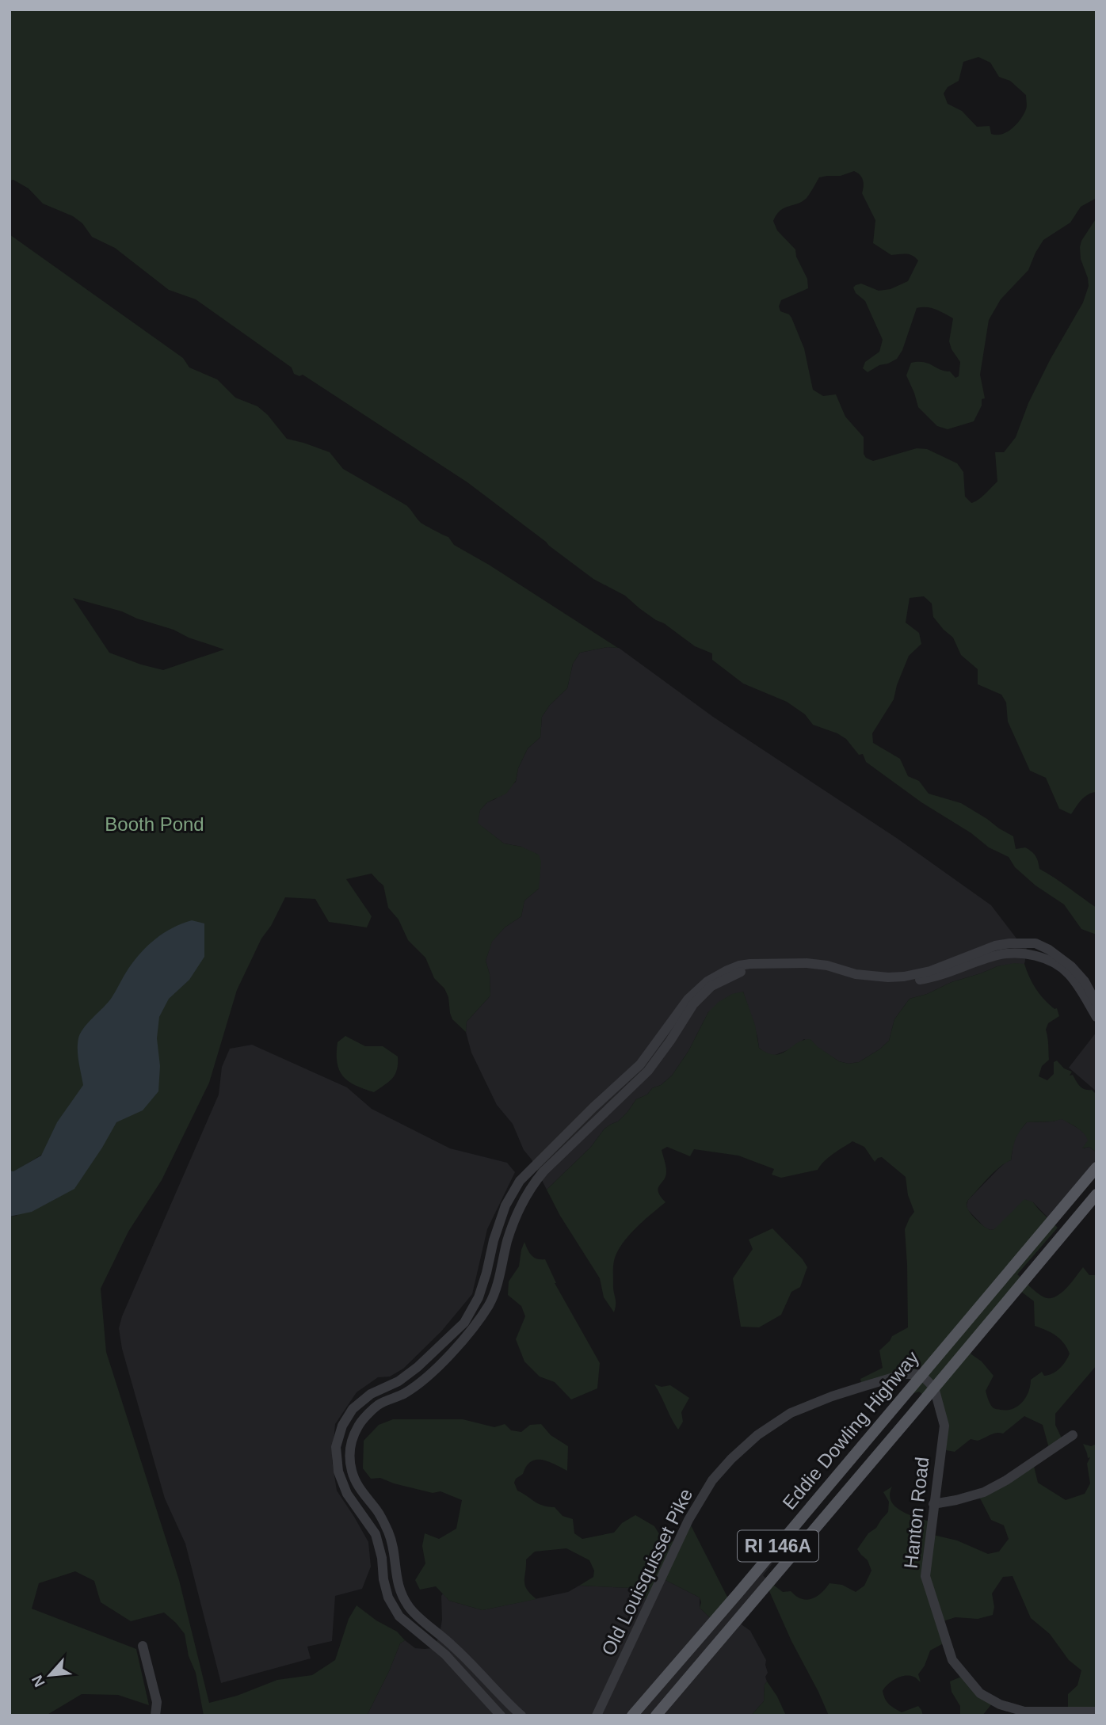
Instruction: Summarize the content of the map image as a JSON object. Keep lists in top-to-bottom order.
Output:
{
  "streets": {
    "main road": ["Eddie Dowling Highway", "RI 146A"],
    "street": ["Hanton Road", "Old Louisquisset Pike"]
  },
  "crossings": [
    ["Eddie Dowling Highway", "Hanton Road"],
    ["Eddie Dowling Highway", "Old Louisquisset Pike"],
    ["Hanton Road", "Old Louisquisset Pike"]
  ],
  "parks": ["Booth Pond"],
  "north": "bottom left"
}
